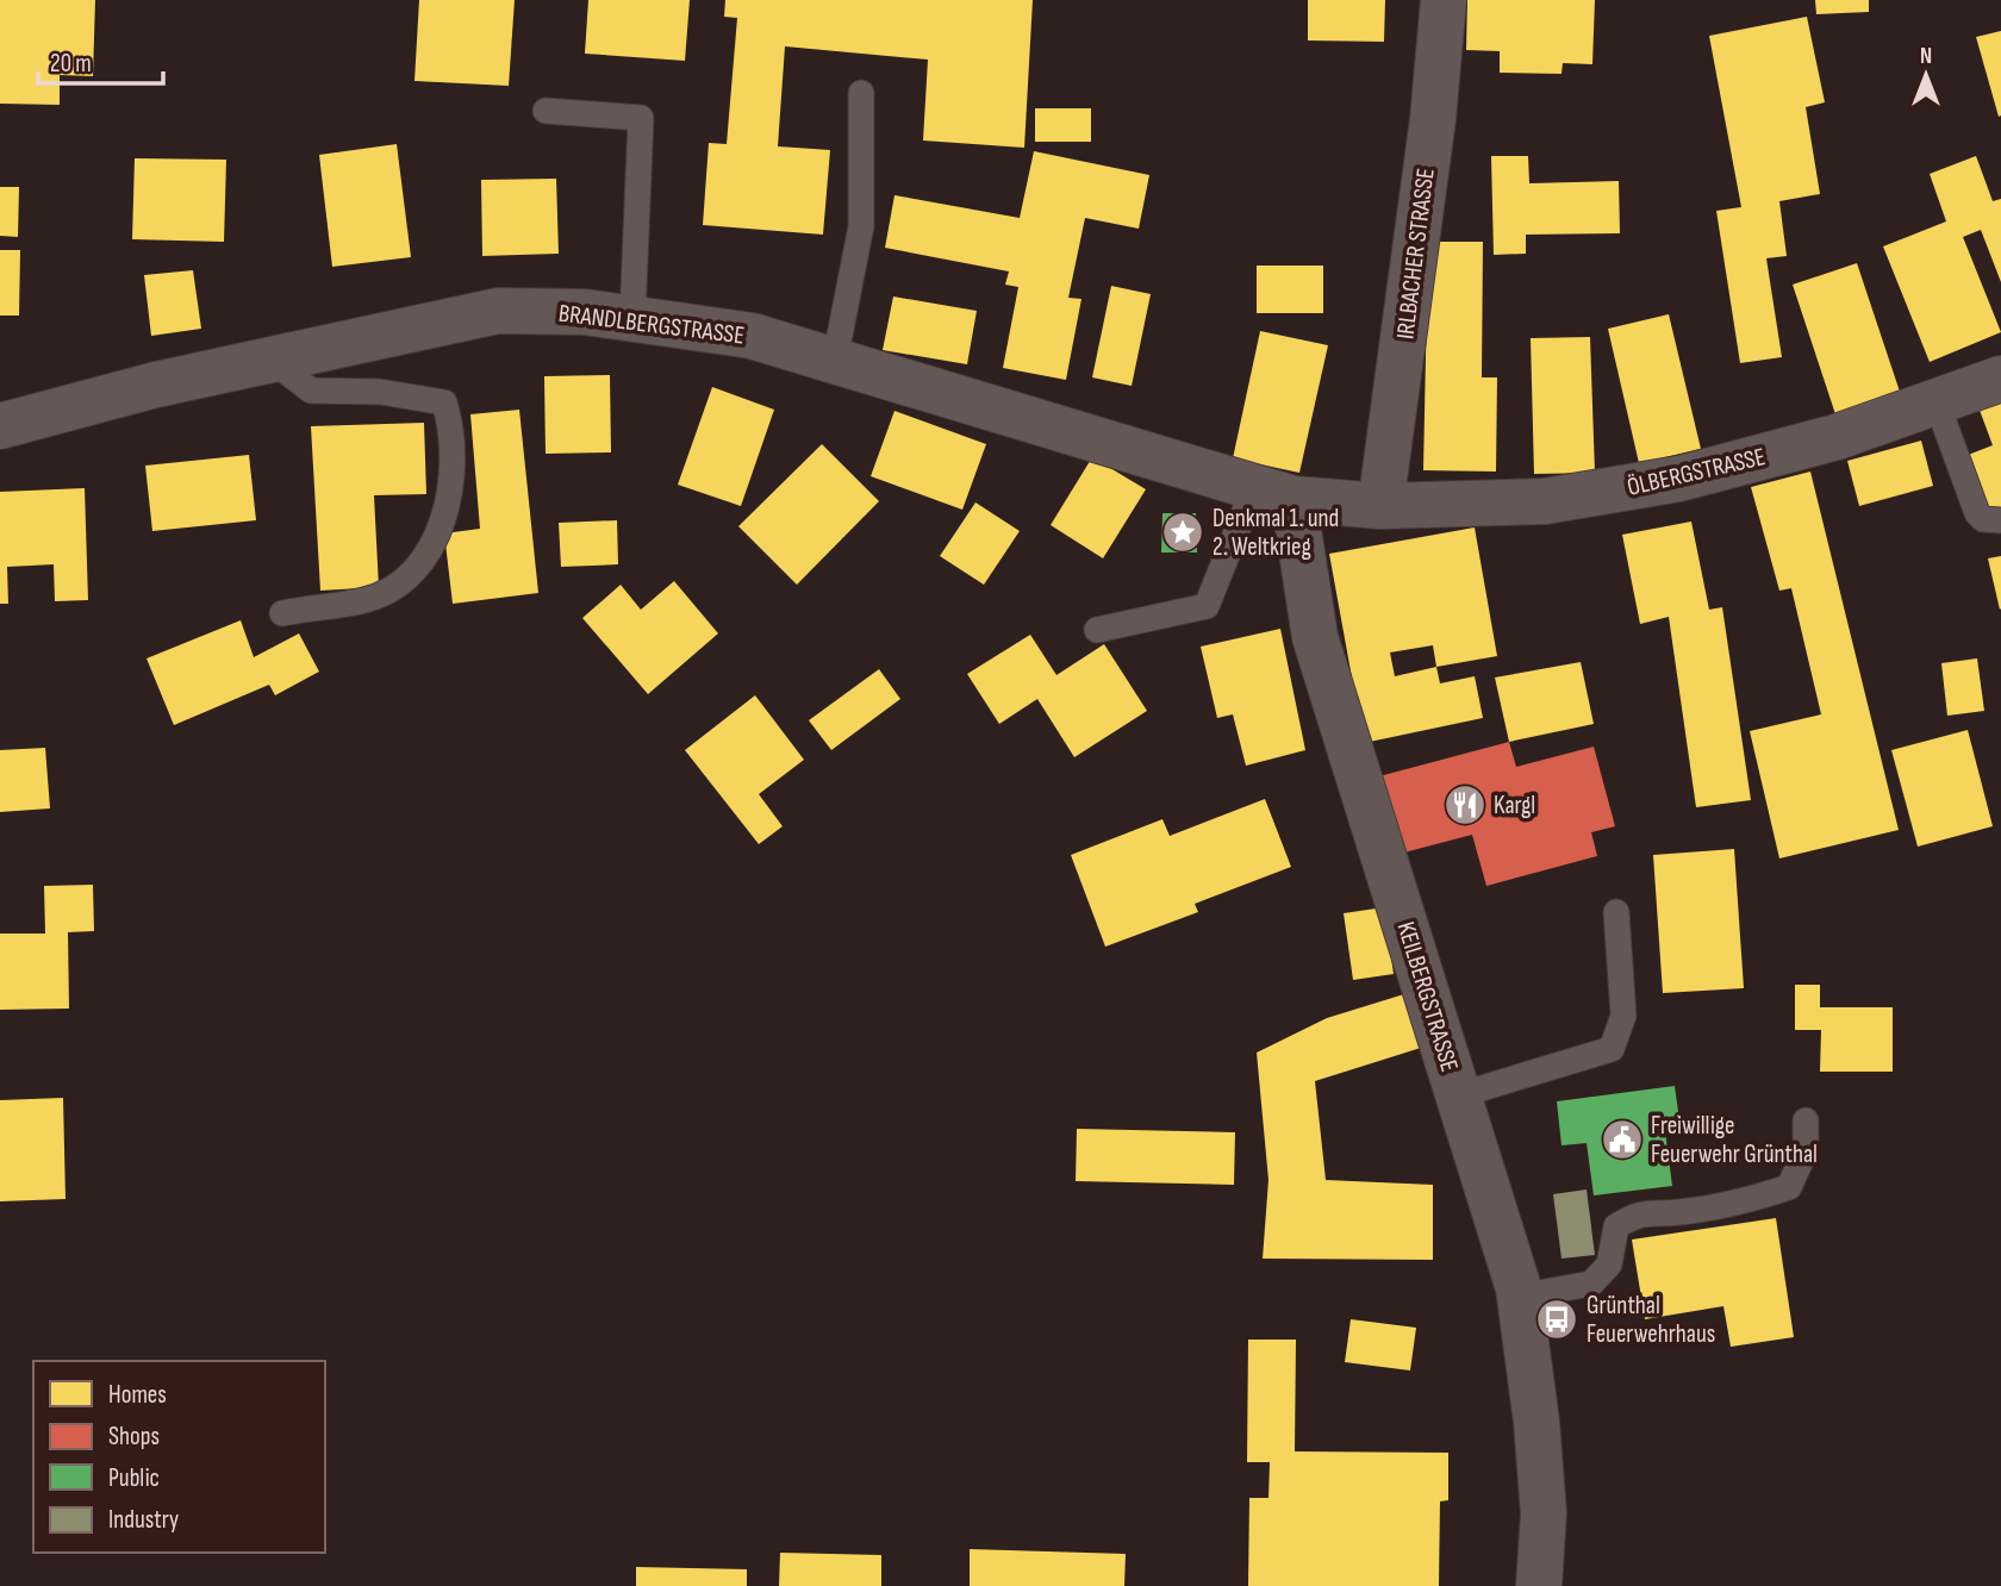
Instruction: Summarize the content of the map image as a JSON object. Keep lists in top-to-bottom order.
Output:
{
  "streets": {
    "street": [
      "IRLBACHER STRASSE",
      "BRANDLBERGSTRASSE",
      "ÖLBERGSTRASSE",
      "KEILBERGSTRASSE"
    ]
  },
  "crossings": [
    ["IRLBACHER STRASSE", "ÖLBERGSTRASSE"],
    ["BRANDLBERGSTRASSE", "KEILBERGSTRASSE"]
  ],
  "places": {
    "place": ["Denkmal 1. und 2. Weltkrieg"],
    "restaurant": ["Kargl"],
    "public building": ["Freiwillige Feuerwehr Grünthal"],
    "bus stop": ["Grünthal Feuerwehrhaus"]
  },
  "legend": [
    "Homes",
    "Shops",
    "Public",
    "Industry"
  ],
  "scale_bar": "20 m",
  "north": "top"
}
